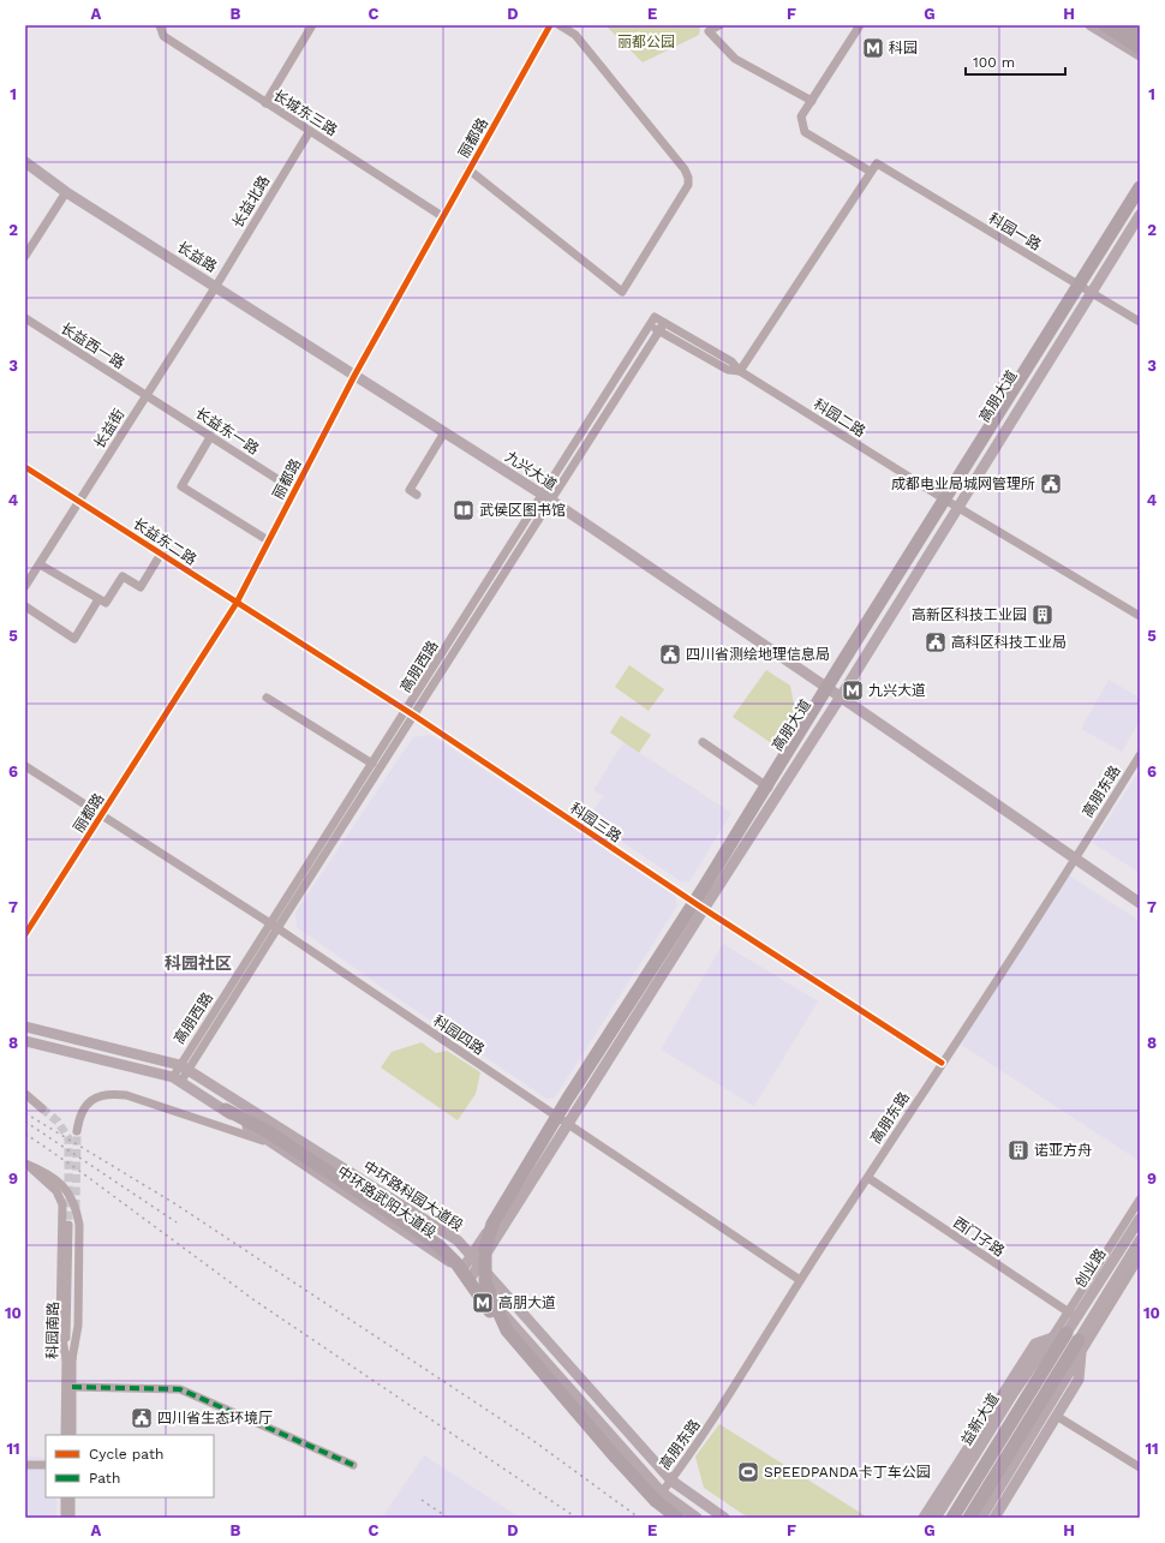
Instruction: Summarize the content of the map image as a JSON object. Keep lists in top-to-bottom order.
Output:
{
  "streets": {
    "main road": [
      "长益路",
      "高朋大道",
      "九兴大道",
      "中环路科园大道段",
      "中环路武阳大道段",
      "创业路",
      "益新大道"
    ],
    "street": [
      "长城东三路",
      "丽都路",
      "长益北路",
      "科园一路",
      "长益西一路",
      "科园二路",
      "长益街",
      "长益东一路",
      "长益东二路",
      "高朋西路",
      "高朋东路",
      "科园三路",
      "科园四路",
      "西门子路",
      "科园南路"
    ]
  },
  "crossings": [
    ["长城东三路", "丽都路"],
    ["长城东三路", "长益北路"],
    ["丽都路", "长益路"],
    ["丽都路", "长益东一路"],
    ["丽都路", "九兴大道"],
    ["丽都路", "长益东二路"],
    ["丽都路", "科园三路"],
    ["丽都路", "科园四路"],
    ["长益北路", "长益路"],
    ["长益北路", "长益街"],
    ["科园一路", "高朋大道"],
    ["长益路", "长益街"],
    ["长益路", "九兴大道"],
    ["长益西一路", "长益街"],
    ["长益西一路", "长益东一路"],
    ["高朋大道", "科园二路"],
    ["高朋大道", "九兴大道"],
    ["高朋大道", "科园三路"],
    ["高朋大道", "科园四路"],
    ["高朋大道", "中环路科园大道段"],
    ["高朋大道", "中环路武阳大道段"],
    ["科园二路", "高朋西路"],
    ["长益街", "长益东一路"],
    ["长益街", "长益东二路"],
    ["九兴大道", "高朋西路"],
    ["九兴大道", "高朋东路"],
    ["长益东二路", "科园三路"],
    ["高朋西路", "科园三路"],
    ["高朋西路", "科园四路"],
    ["高朋西路", "中环路科园大道段"],
    ["高朋东路", "科园三路"],
    ["高朋东路", "科园四路"],
    ["高朋东路", "中环路科园大道段"],
    ["高朋东路", "中环路武阳大道段"],
    ["高朋东路", "西门子路"],
    ["西门子路", "创业路"]
  ],
  "districts": ["科园社区"],
  "parks": ["丽都公园"],
  "places": {
    "metro station": ["科园", "九兴大道", "高朋大道"],
    "public building": [
      "成都电业局城网管理所",
      "高科区科技工业局",
      "四川省测绘地理信息局",
      "四川省生态环境厅"
    ],
    "library": ["武侯区图书馆"],
    "building": ["高新区科技工业园", "诺亚方舟"],
    "sports": ["SPEEDPANDA卡丁车公园"]
  },
  "legend": ["Cycle path", "Path"],
  "scale_bar": "100 m",
  "grid": {
    "columns": [
      "A",
      "B",
      "C",
      "D",
      "E",
      "F",
      "G",
      "H"
    ],
    "rows": [
      "1",
      "2",
      "3",
      "4",
      "5",
      "6",
      "7",
      "8",
      "9",
      "10",
      "11"
    ]
  }
}
